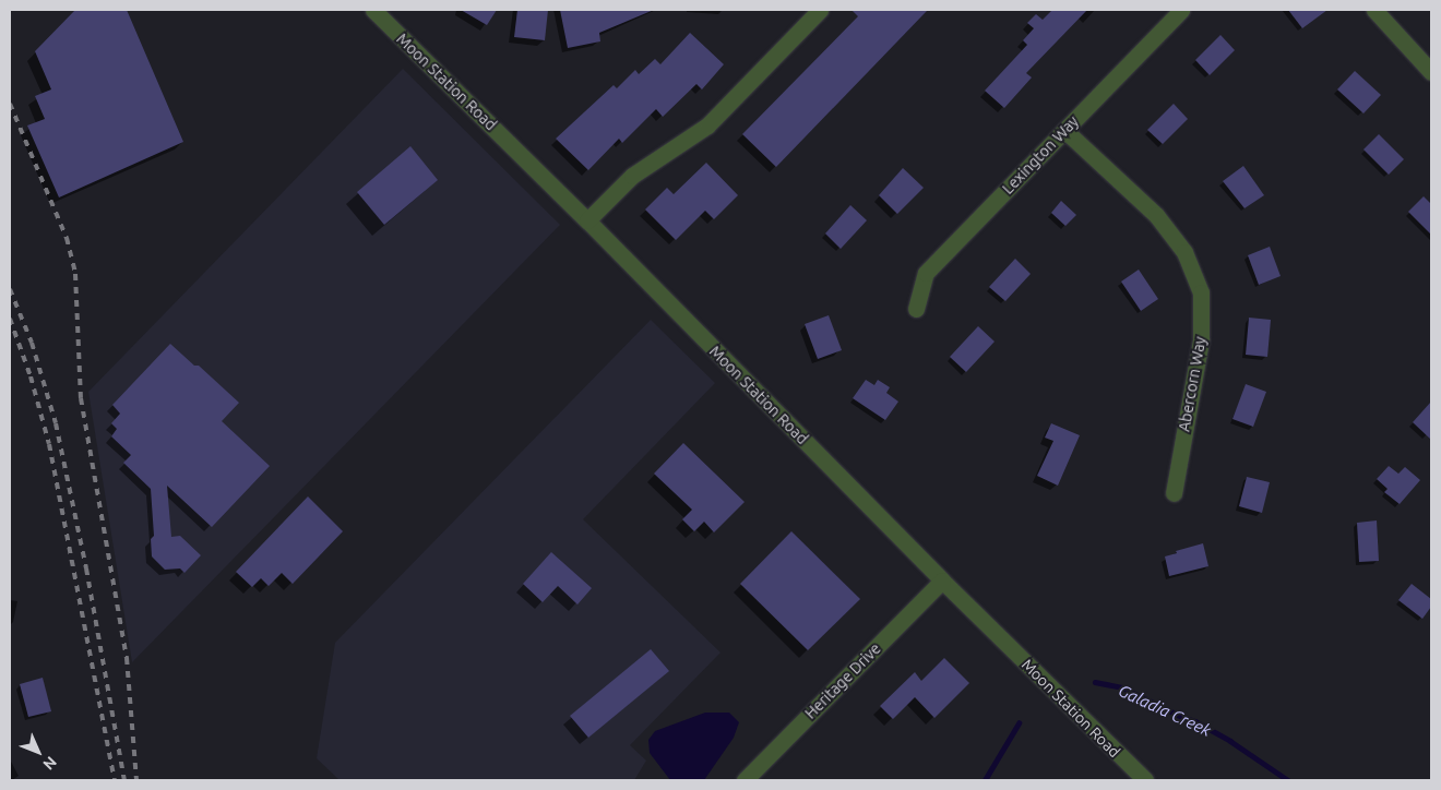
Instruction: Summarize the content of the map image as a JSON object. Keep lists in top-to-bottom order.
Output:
{
  "streets": {
    "street": [
      "Moon Station Road",
      "Lexington Way",
      "Abercorn Way",
      "Heritage Drive"
    ]
  },
  "crossings": [
    ["Moon Station Road", "Heritage Drive"],
    ["Lexington Way", "Abercorn Way"]
  ],
  "water": ["Galadia Creek"],
  "north": "bottom right"
}
